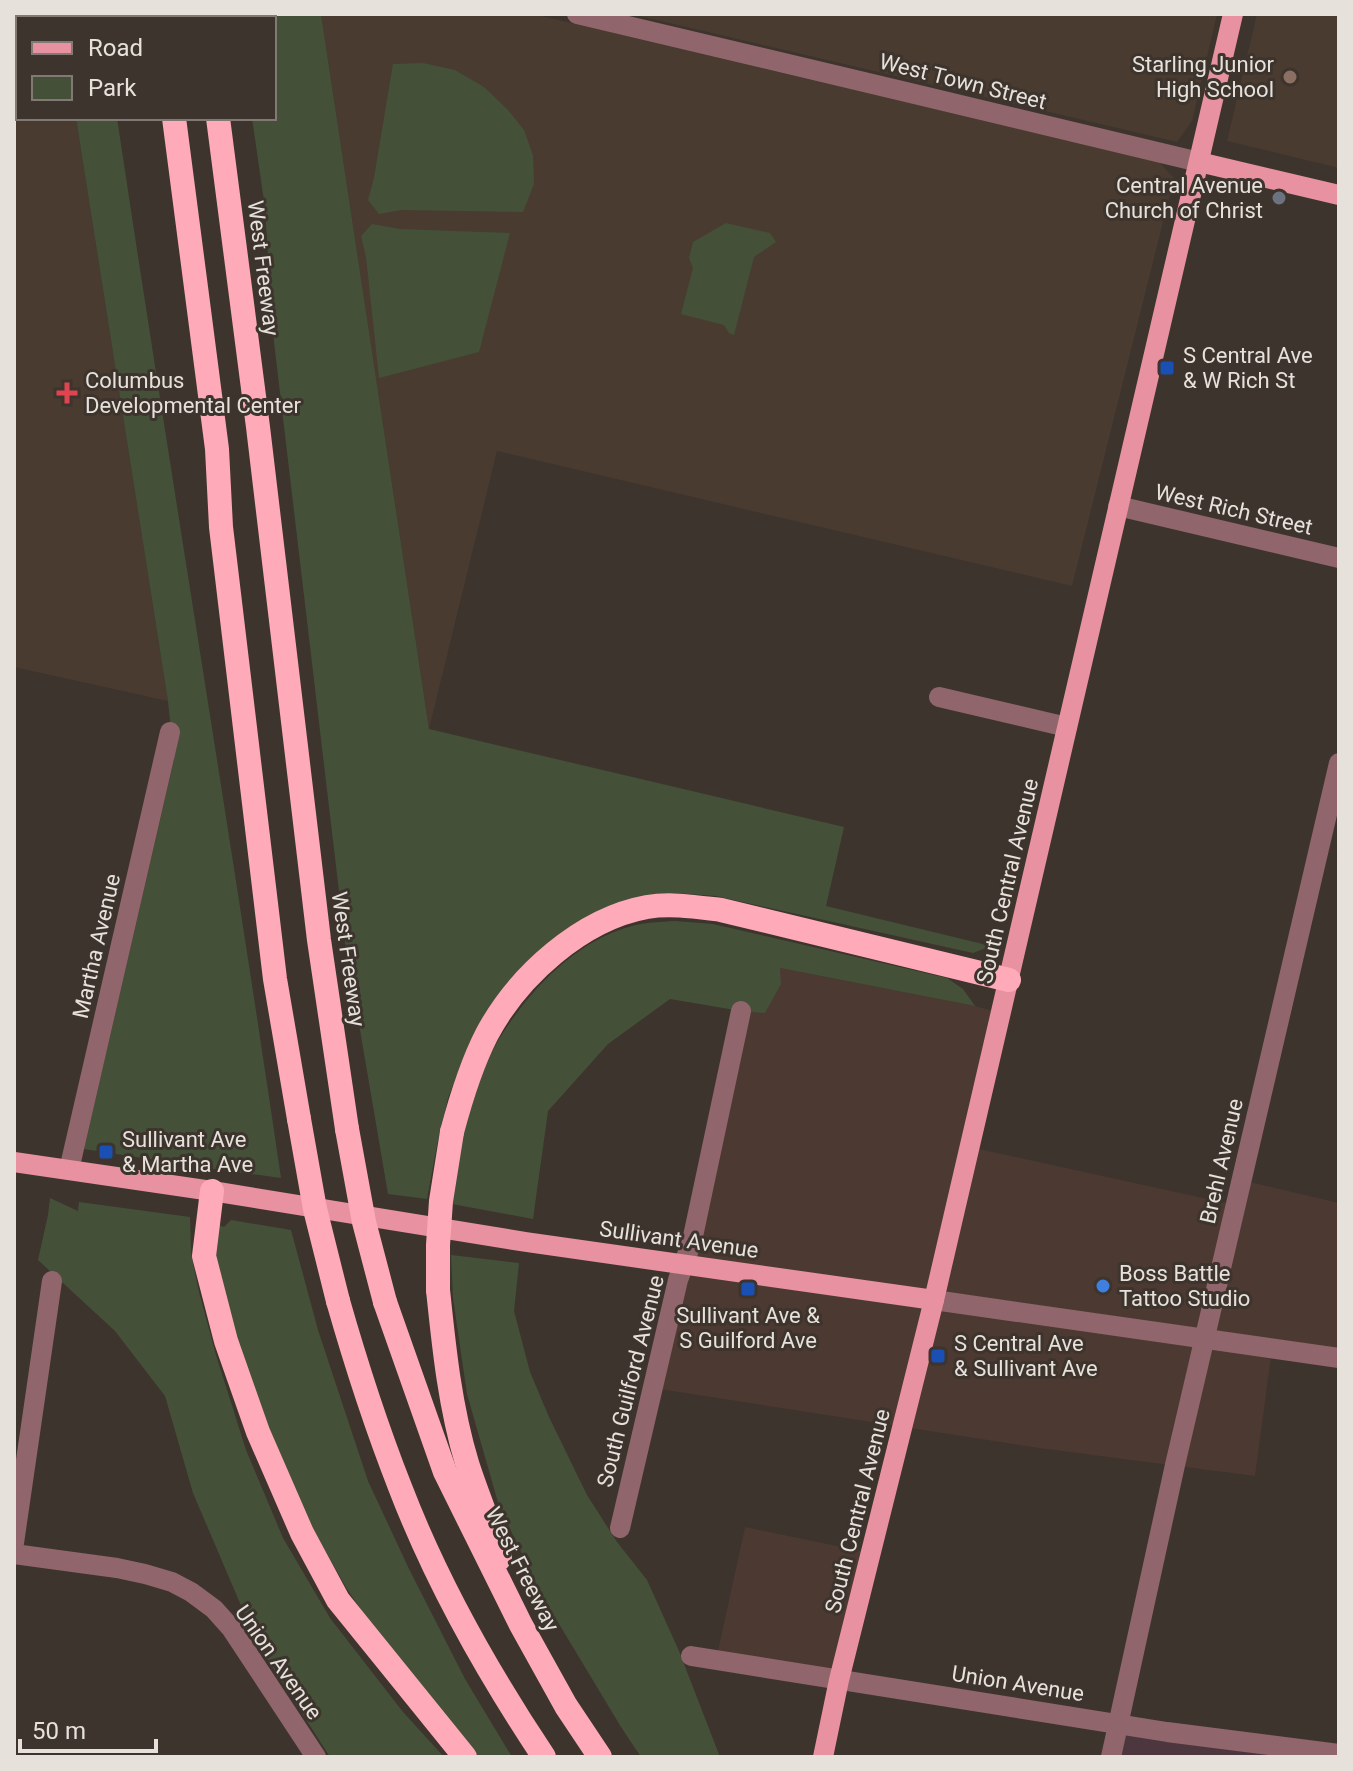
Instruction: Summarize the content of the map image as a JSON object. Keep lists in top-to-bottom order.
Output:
{
  "streets": {
    "highway": ["West Freeway"],
    "main road": ["West Town Street", "South Central Avenue", "Sullivant Avenue"],
    "street": [
      "West Rich Street",
      "Martha Avenue",
      "Brehl Avenue",
      "South Guilford Avenue",
      "Union Avenue"
    ]
  },
  "crossings": [
    ["West Town Street", "South Central Avenue"],
    ["West Rich Street", "South Central Avenue"],
    ["South Central Avenue", "Sullivant Avenue"],
    ["South Central Avenue", "Union Avenue"],
    ["Martha Avenue", "Sullivant Avenue"],
    ["Brehl Avenue", "Sullivant Avenue"],
    ["Brehl Avenue", "Union Avenue"],
    ["Sullivant Avenue", "South Guilford Avenue"]
  ],
  "places": {
    "other": ["Starling Junior High School", "Central Avenue Church of Christ", "Boss Battle Tattoo Studio"],
    "transit": [
      "S Central Ave & W Rich St",
      "Sullivant Ave & Martha Ave",
      "Sullivant Ave & S Guilford Ave",
      "S Central Ave & Sullivant Ave"
    ],
    "health": ["Columbus Developmental Center"]
  },
  "legend": ["Road", "Park"],
  "scale_bar": "50 m"
}
